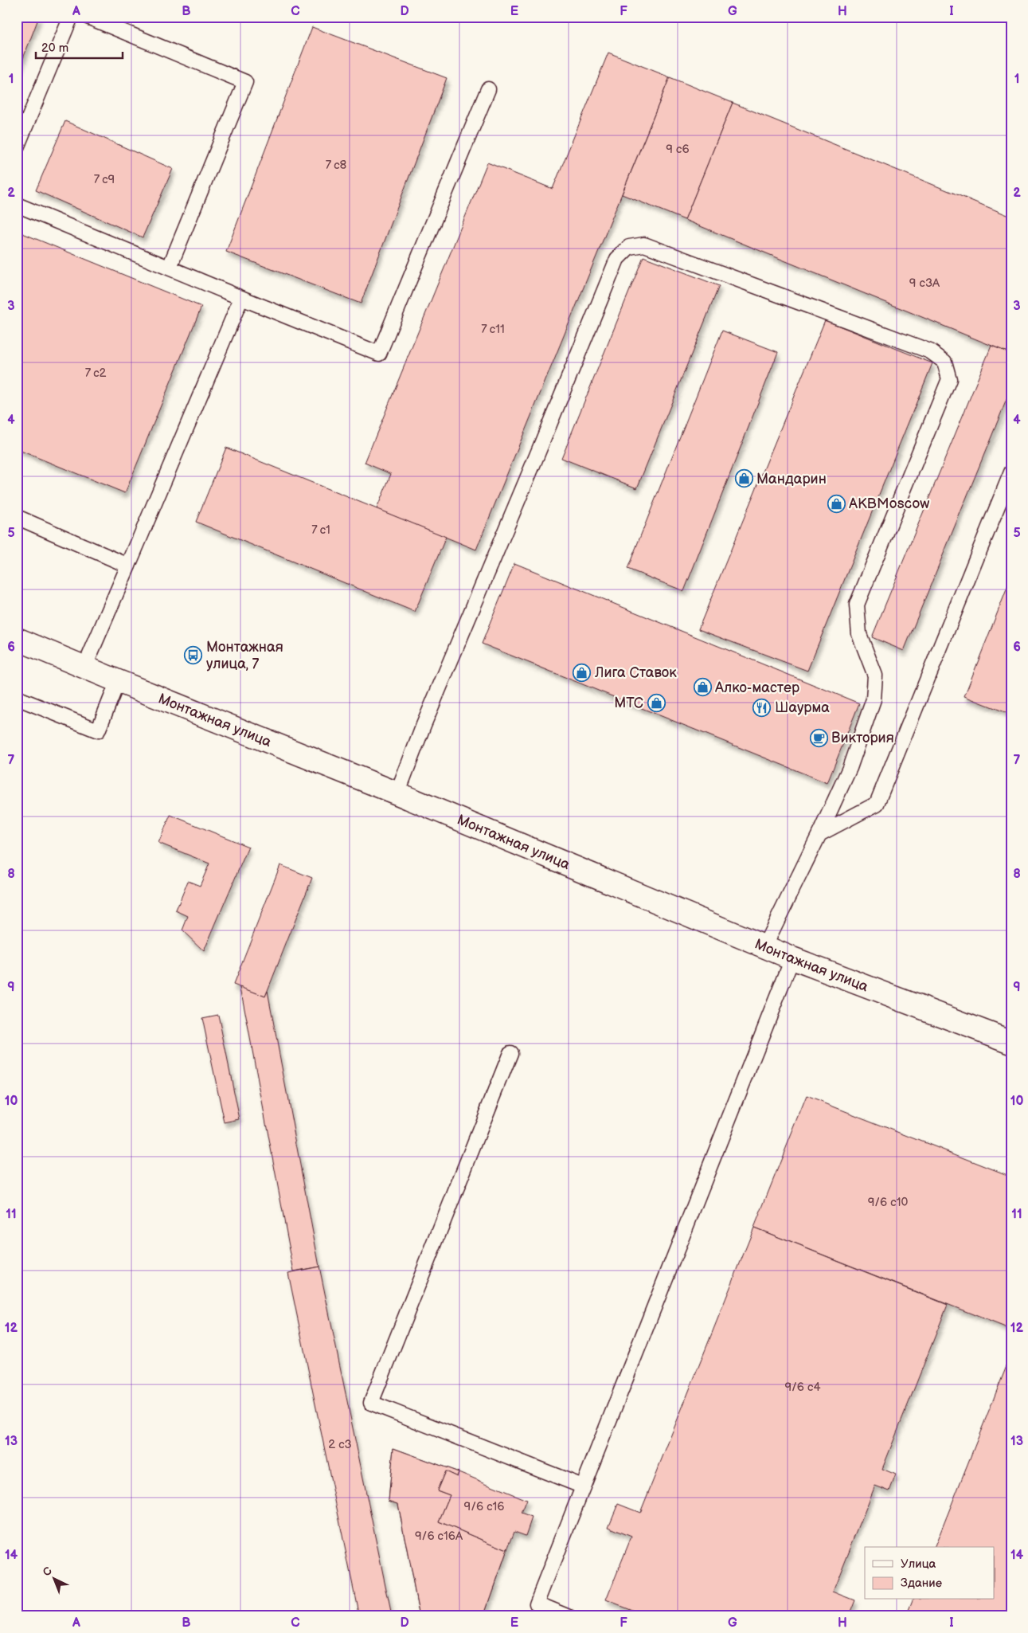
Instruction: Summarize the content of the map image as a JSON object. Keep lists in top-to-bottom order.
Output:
{
  "streets": {
    "street": ["Монтажная улица"]
  },
  "places": {
    "shop": [
      "Мандарин",
      "AKBMoscow",
      "Лига Ставок",
      "Алко-мастер",
      "МТС"
    ],
    "bus stop": ["Монтажная улица, 7"],
    "restaurant": ["Шаурма"],
    "cafe": ["Виктория"]
  },
  "house_numbers": [
    "9 с6",
    "7 с8",
    "7 с9",
    "9 с3А",
    "7 с11",
    "7 с2",
    "7 с1",
    "9/6 с10",
    "9/6 с4",
    "2 с3",
    "9/6 с16",
    "9/6 с16А"
  ],
  "legend": ["Улица", "Здание"],
  "scale_bar": "20 m",
  "north": "top left",
  "grid": {
    "columns": [
      "A",
      "B",
      "C",
      "D",
      "E",
      "F",
      "G",
      "H",
      "I"
    ],
    "rows": [
      "1",
      "2",
      "3",
      "4",
      "5",
      "6",
      "7",
      "8",
      "9",
      "10",
      "11",
      "12",
      "13",
      "14"
    ]
  }
}
